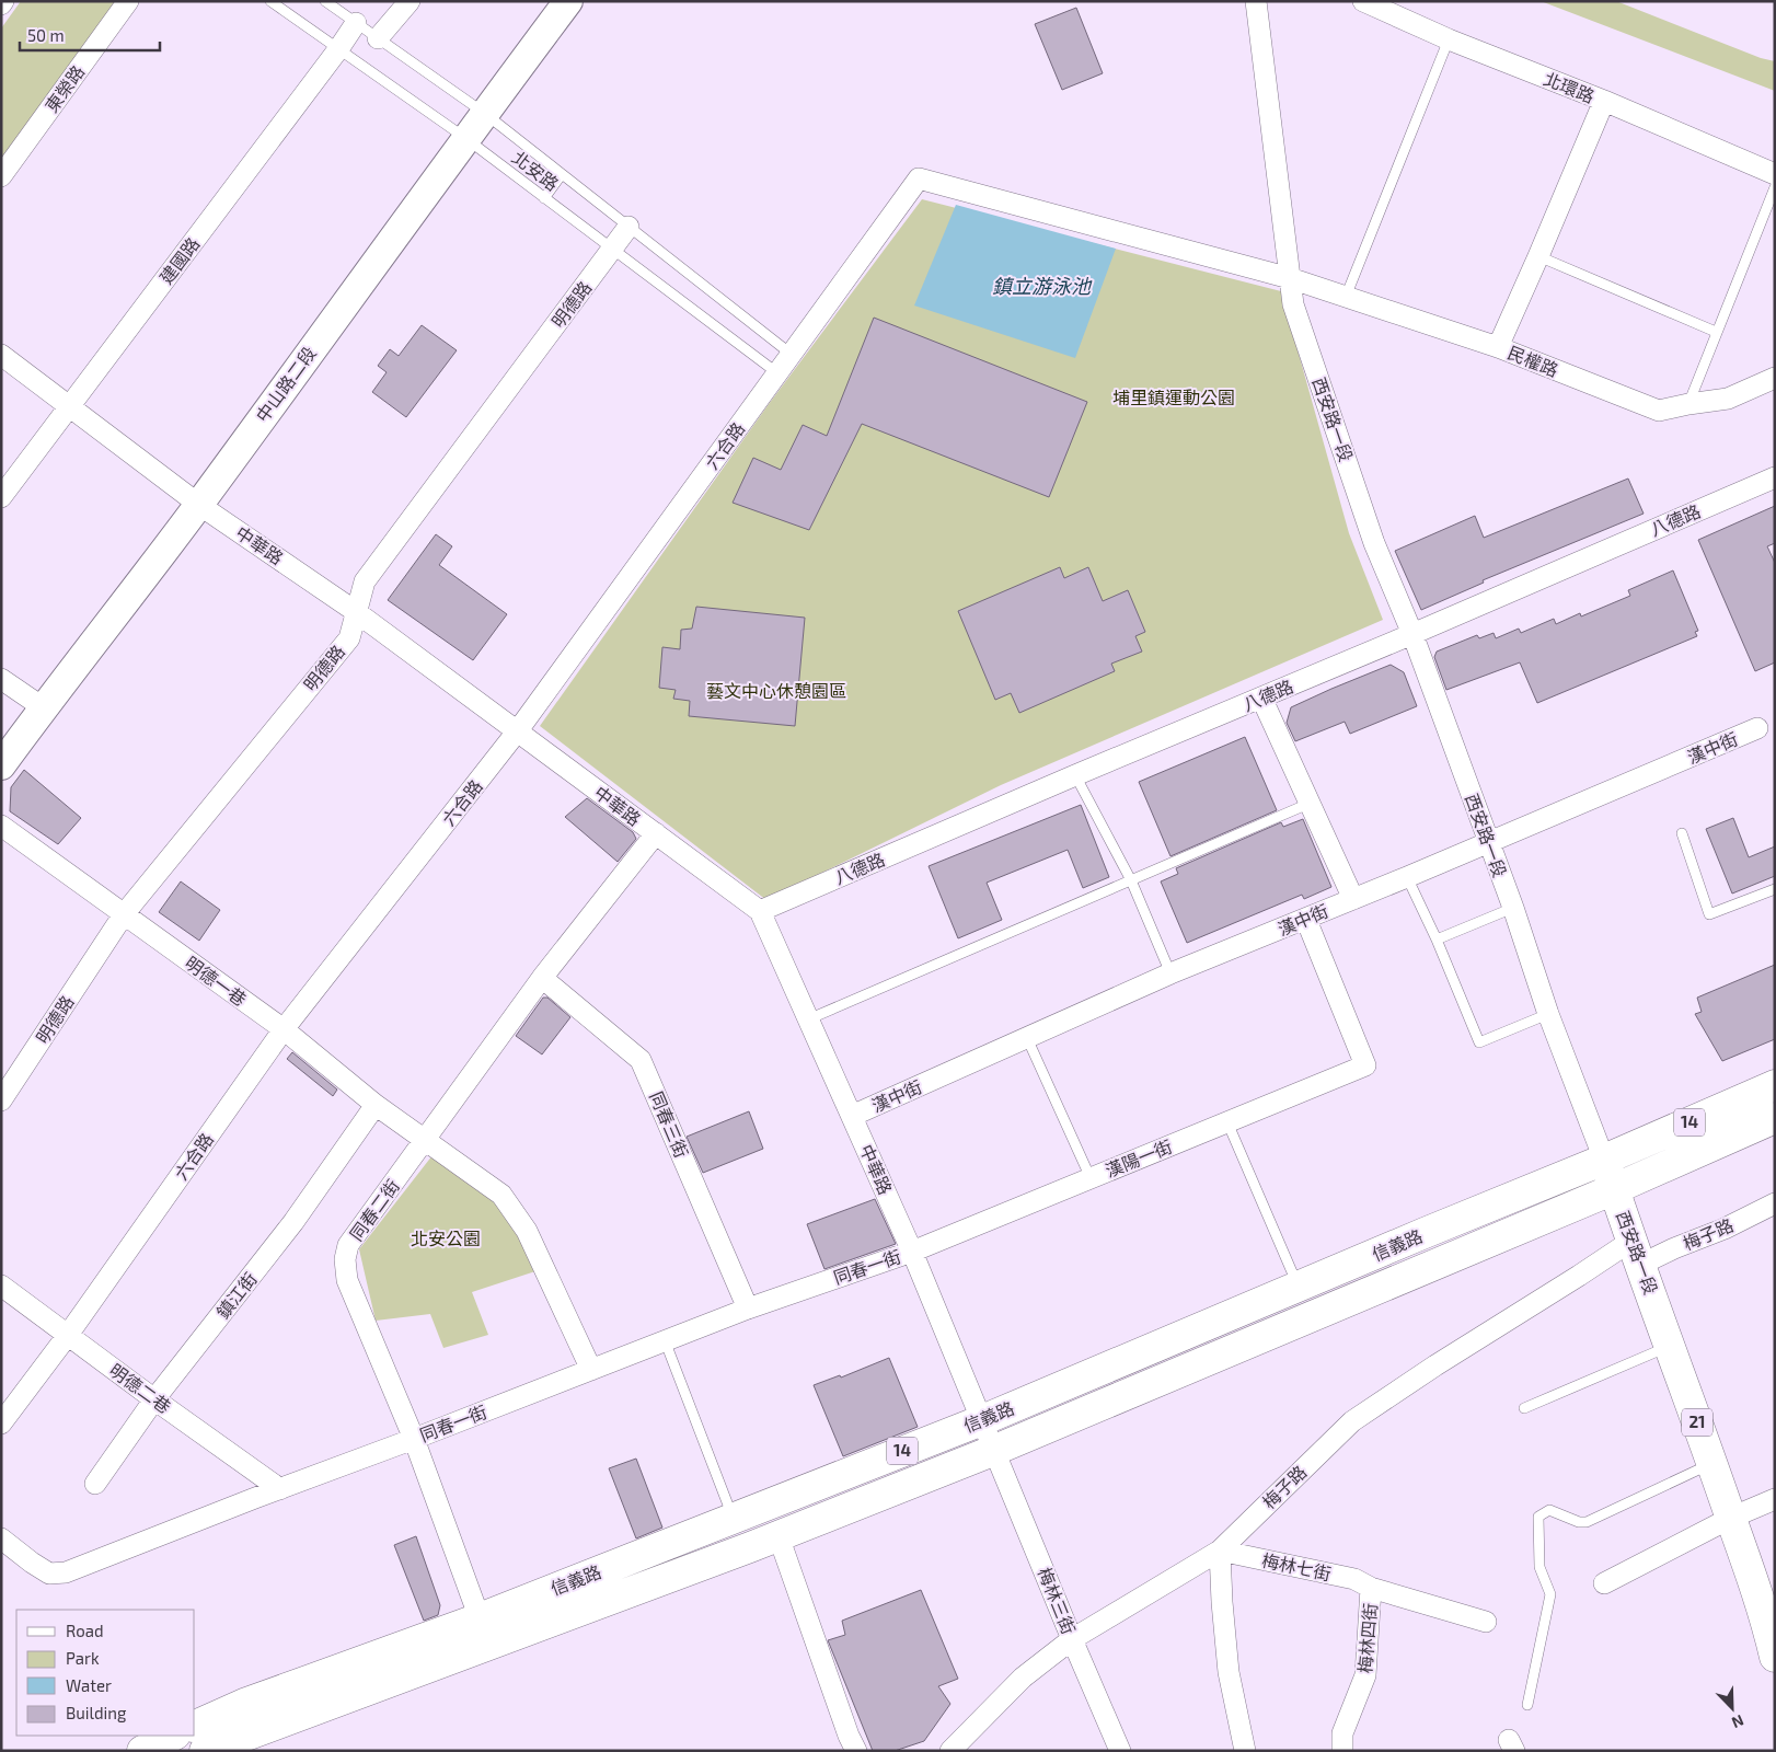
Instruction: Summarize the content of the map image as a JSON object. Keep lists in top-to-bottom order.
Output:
{
  "streets": {
    "main road": [
      "西安路一段",
      "14",
      "信義路",
      "21"
    ],
    "street": [
      "北環路",
      "東榮路",
      "建國路",
      "明德路",
      "民權路",
      "中山路二段",
      "六合路",
      "八德路",
      "中華路",
      "漢中街",
      "明德一巷",
      "同春三街",
      "漢陽一街",
      "同春二街",
      "梅子路",
      "同春一街",
      "鎮江街",
      "明德二巷",
      "梅林七街",
      "梅林三街",
      "梅林四街"
    ],
    "lane": ["北安路"]
  },
  "crossings": [
    ["北安路", "建國路"],
    ["北安路", "明德路"],
    ["北安路", "中山路二段"],
    ["北安路", "六合路"],
    ["建國路", "中華路"],
    ["明德路", "中華路"],
    ["明德路", "明德一巷"],
    ["民權路", "西安路一段"],
    ["民權路", "六合路"],
    ["中山路二段", "中華路"],
    ["西安路一段", "八德路"],
    ["西安路一段", "漢中街"],
    ["西安路一段", "梅子路"],
    ["西安路一段", "信義路"],
    ["六合路", "中華路"],
    ["六合路", "明德一巷"],
    ["六合路", "明德二巷"],
    ["八德路", "中華路"],
    ["中華路", "漢中街"],
    ["中華路", "漢陽一街"],
    ["中華路", "同春二街"],
    ["中華路", "信義路"],
    ["中華路", "同春一街"],
    ["中華路", "梅林三街"],
    ["漢中街", "漢陽一街"],
    ["明德一巷", "同春二街"],
    ["明德一巷", "同春一街"],
    ["明德一巷", "鎮江街"],
    ["同春三街", "同春二街"],
    ["同春三街", "同春一街"],
    ["漢陽一街", "同春一街"],
    ["同春二街", "信義路"],
    ["同春二街", "同春一街"],
    ["梅子路", "梅林七街"],
    ["梅子路", "梅林三街"],
    ["信義路", "梅林三街"],
    ["同春一街", "明德二巷"],
    ["鎮江街", "明德二巷"],
    ["梅林七街", "梅林四街"]
  ],
  "water": ["鎮立游泳池"],
  "parks": ["埔里鎮運動公園", "藝文中心休憩園區", "北安公園"],
  "legend": [
    "Road",
    "Park",
    "Water",
    "Building"
  ],
  "scale_bar": "50 m",
  "north": "bottom right"
}
